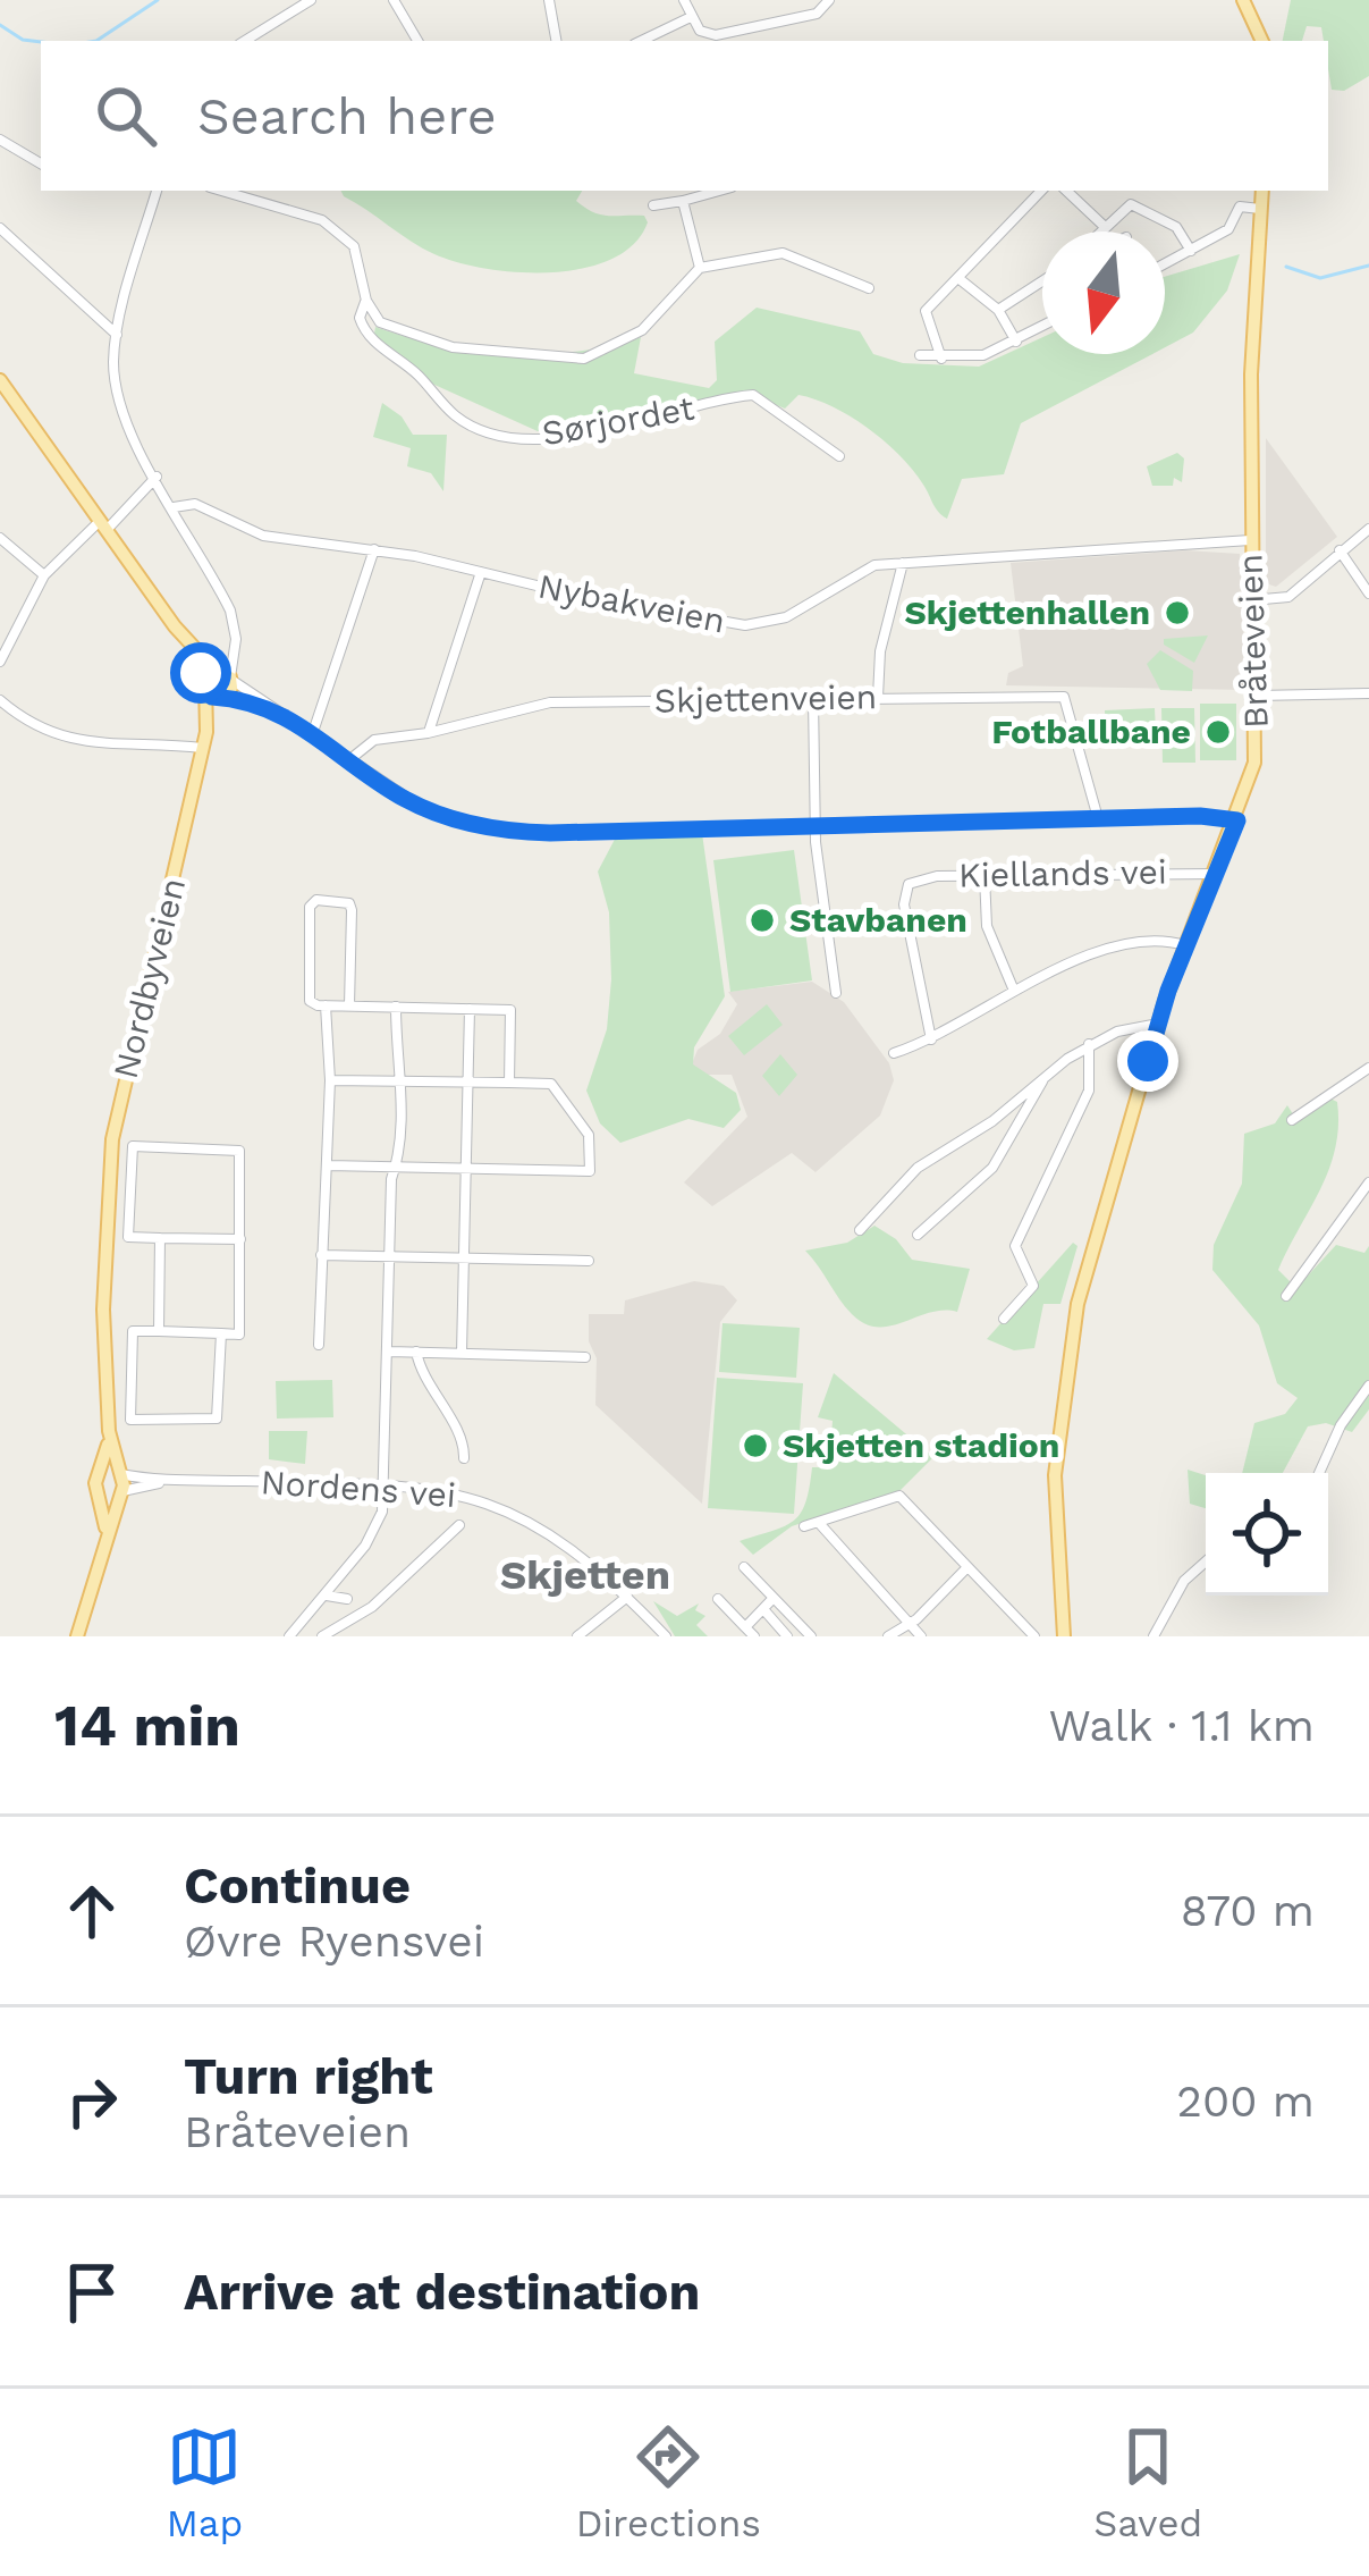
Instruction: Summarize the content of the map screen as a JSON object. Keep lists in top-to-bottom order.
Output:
{
  "streets": {
    "main road": ["Bråteveien", "Nordbyveien"],
    "street": [
      "Sørjordet",
      "Nybakveien",
      "Skjettenveien",
      "Kiellands vei",
      "Nordens vei"
    ]
  },
  "crossings": [
    ["Nybakveien", "Bråteveien"],
    ["Bråteveien", "Kiellands vei"],
    ["Nordbyveien", "Nordens vei"]
  ],
  "districts": ["Skjetten"],
  "places": [
    "Skjettenhallen",
    "Fotballbane",
    "Stavbanen",
    "Skjetten stadion"
  ],
  "north": "bottom",
  "page": {
    "search": "Search here",
    "heading": ["14 min", "Walk · 1.1 km"],
    "list": [
      ["Continue", "Øvre Ryensvei", "870 m"],
      ["Turn right", "Bråteveien", "200 m"],
      "Arrive at destination"
    ],
    "nav": ["Map", "Directions", "Saved"]
  }
}
